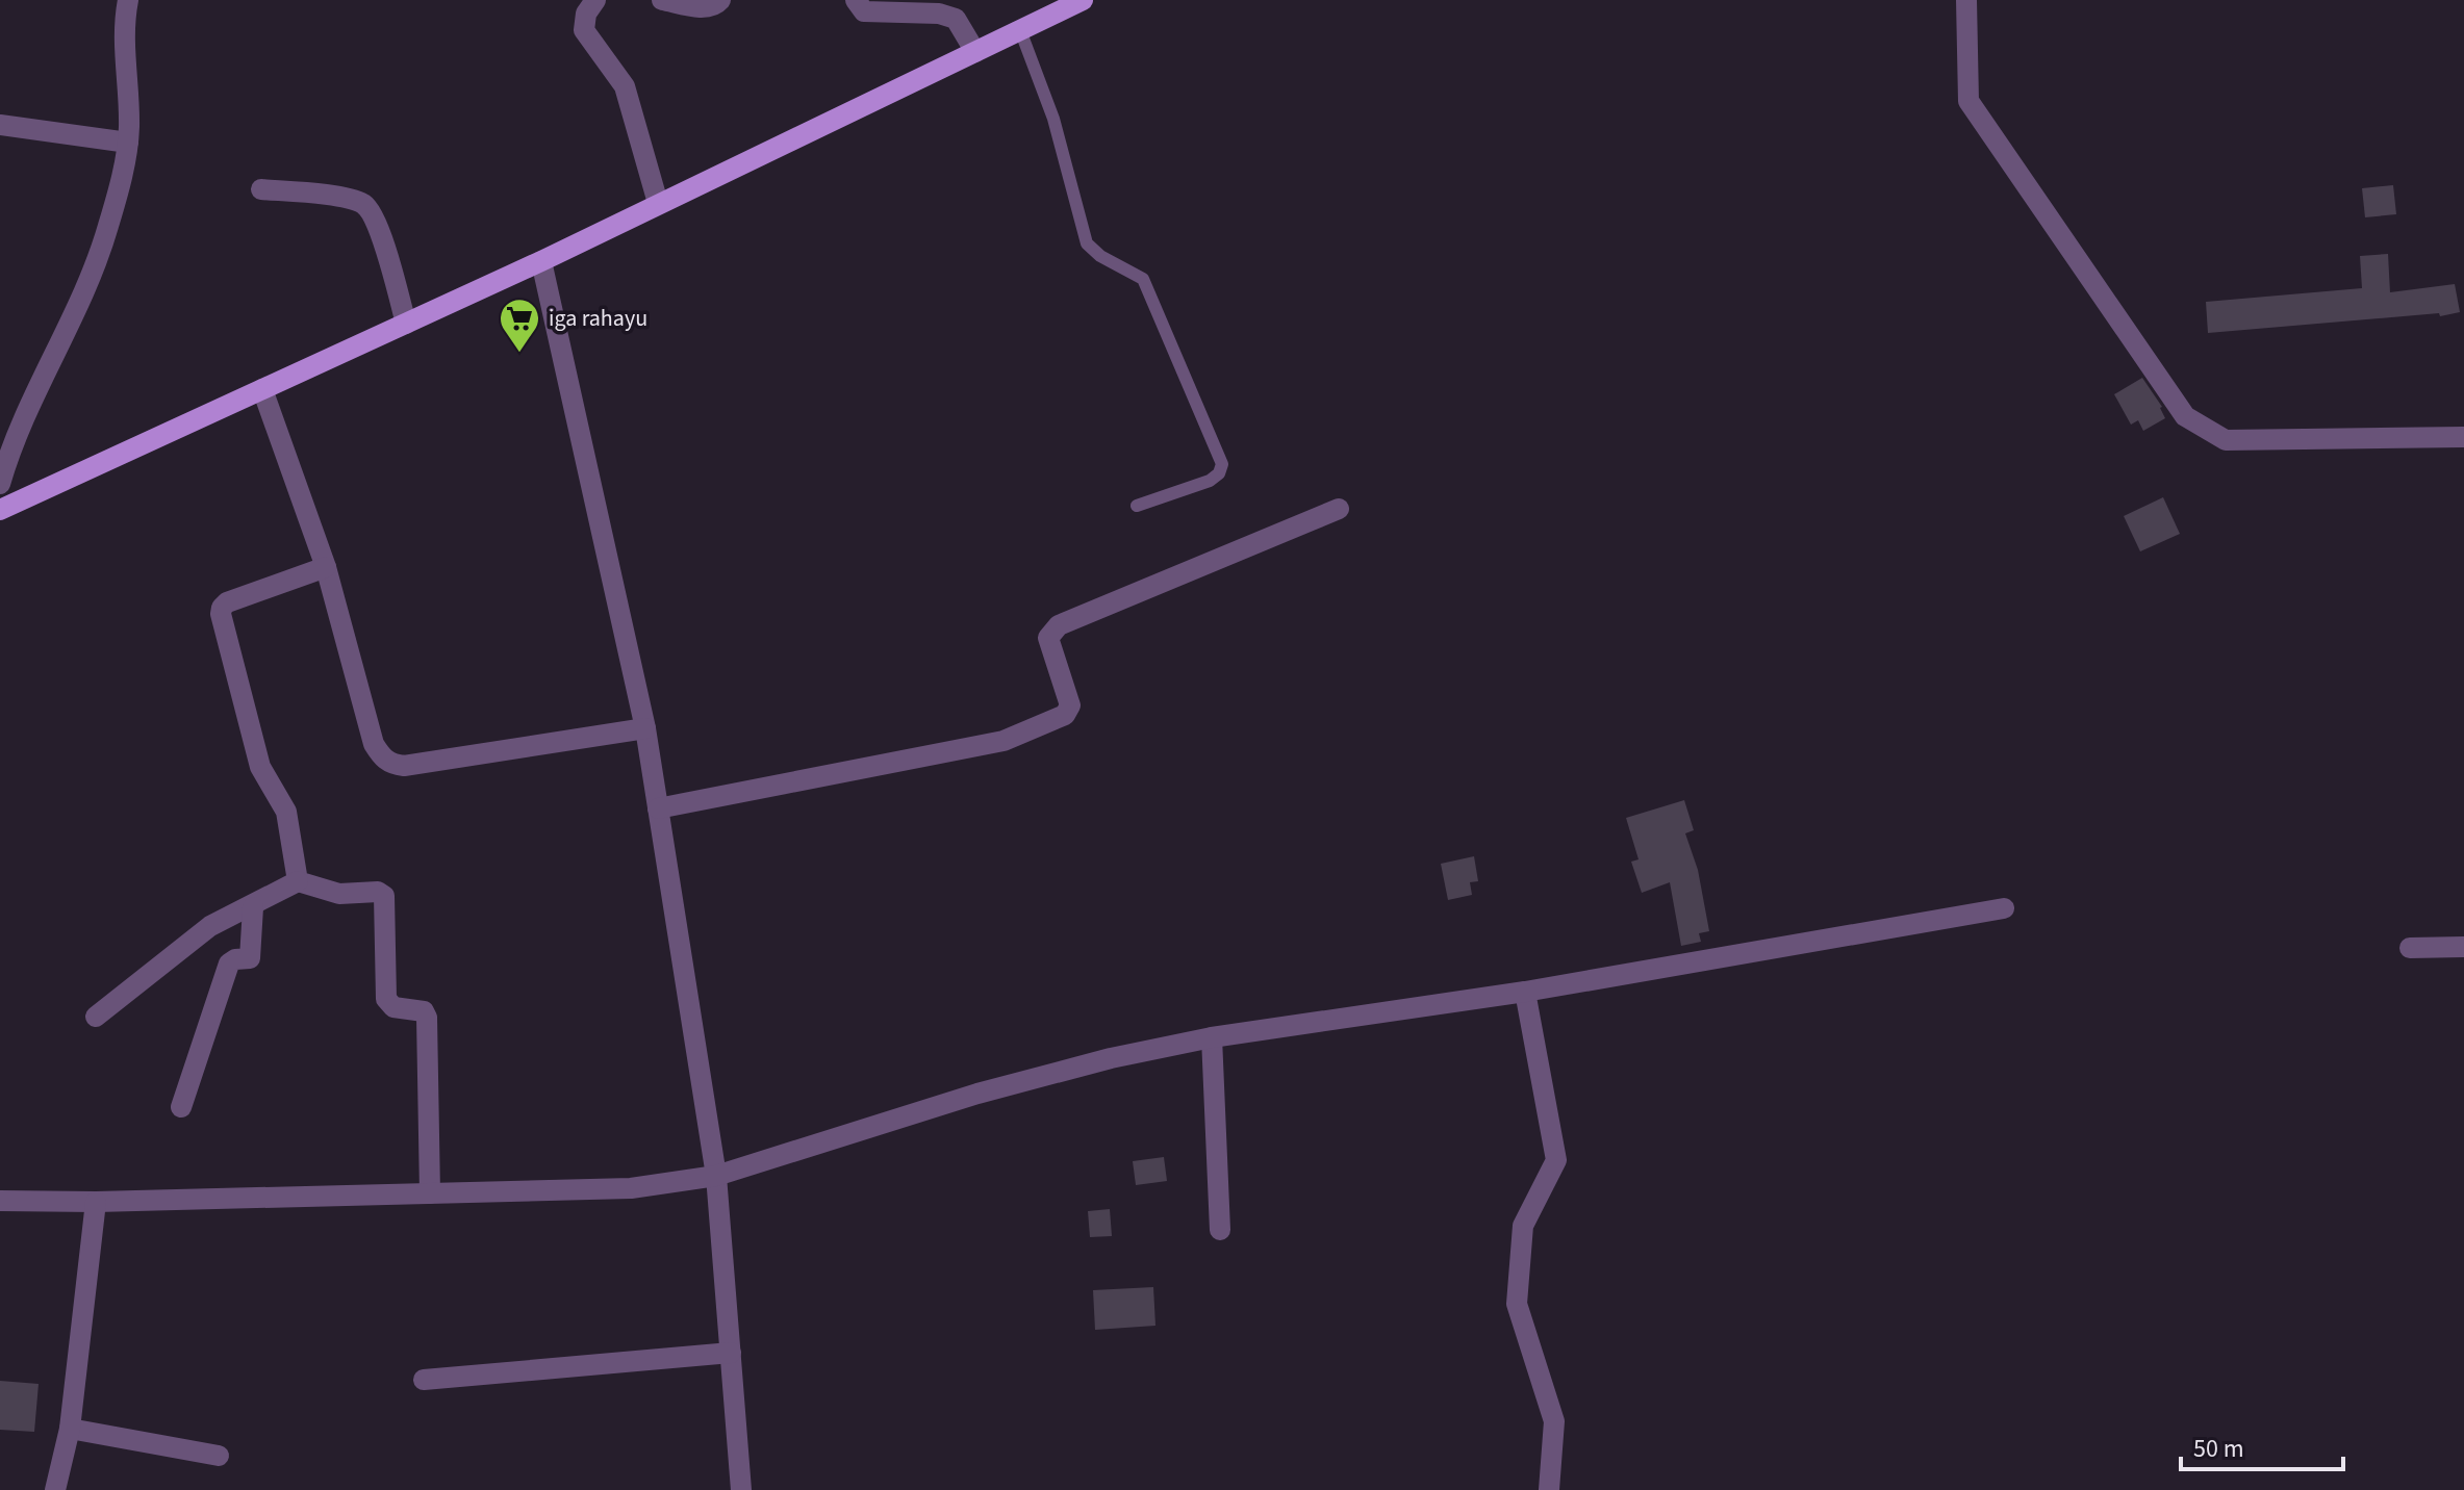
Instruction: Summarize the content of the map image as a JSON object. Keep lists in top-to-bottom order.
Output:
{
  "places": {
    "supermarket": ["iga rahayu"]
  },
  "scale_bar": "50 m"
}
